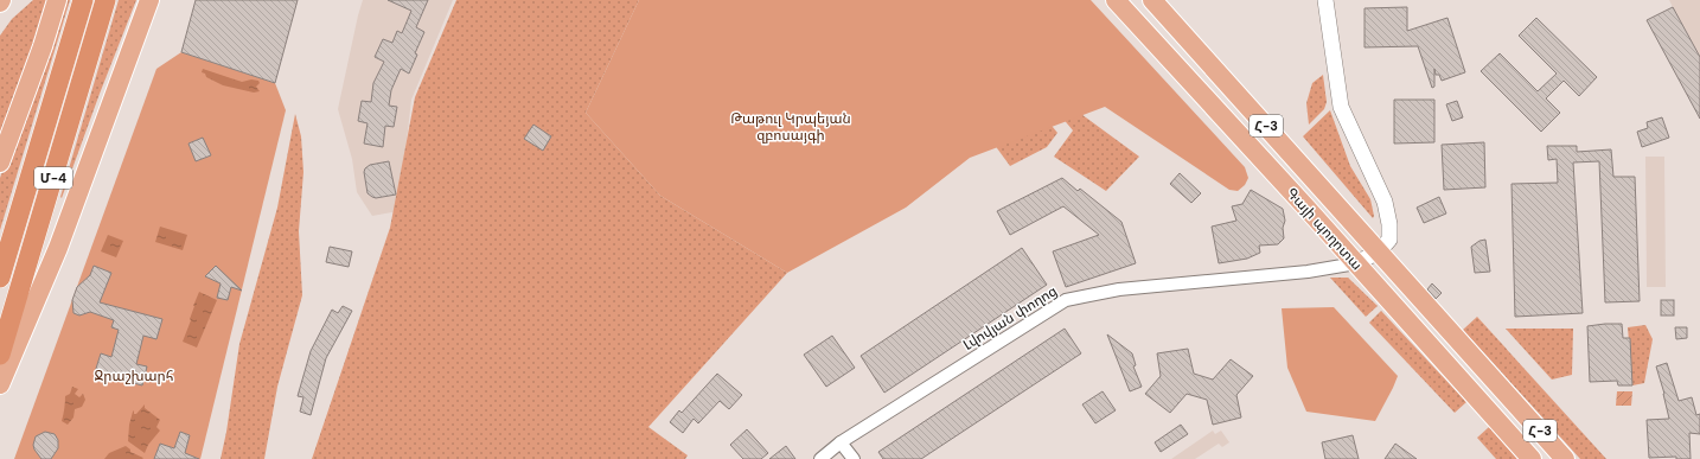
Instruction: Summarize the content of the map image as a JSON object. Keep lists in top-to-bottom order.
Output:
{
  "streets": {
    "highway": ["Մ-4"],
    "main road": ["Հ-3", "Գայի պողոտա"],
    "street": ["Լվովյան փողոց"]
  },
  "crossings": [
    ["Գայի պողոտա", "Լվովյան փողոց"]
  ],
  "parks": ["Թաթուլ Կրպեյան զբոսայգի", "Ջրաշխարհ"]
}
